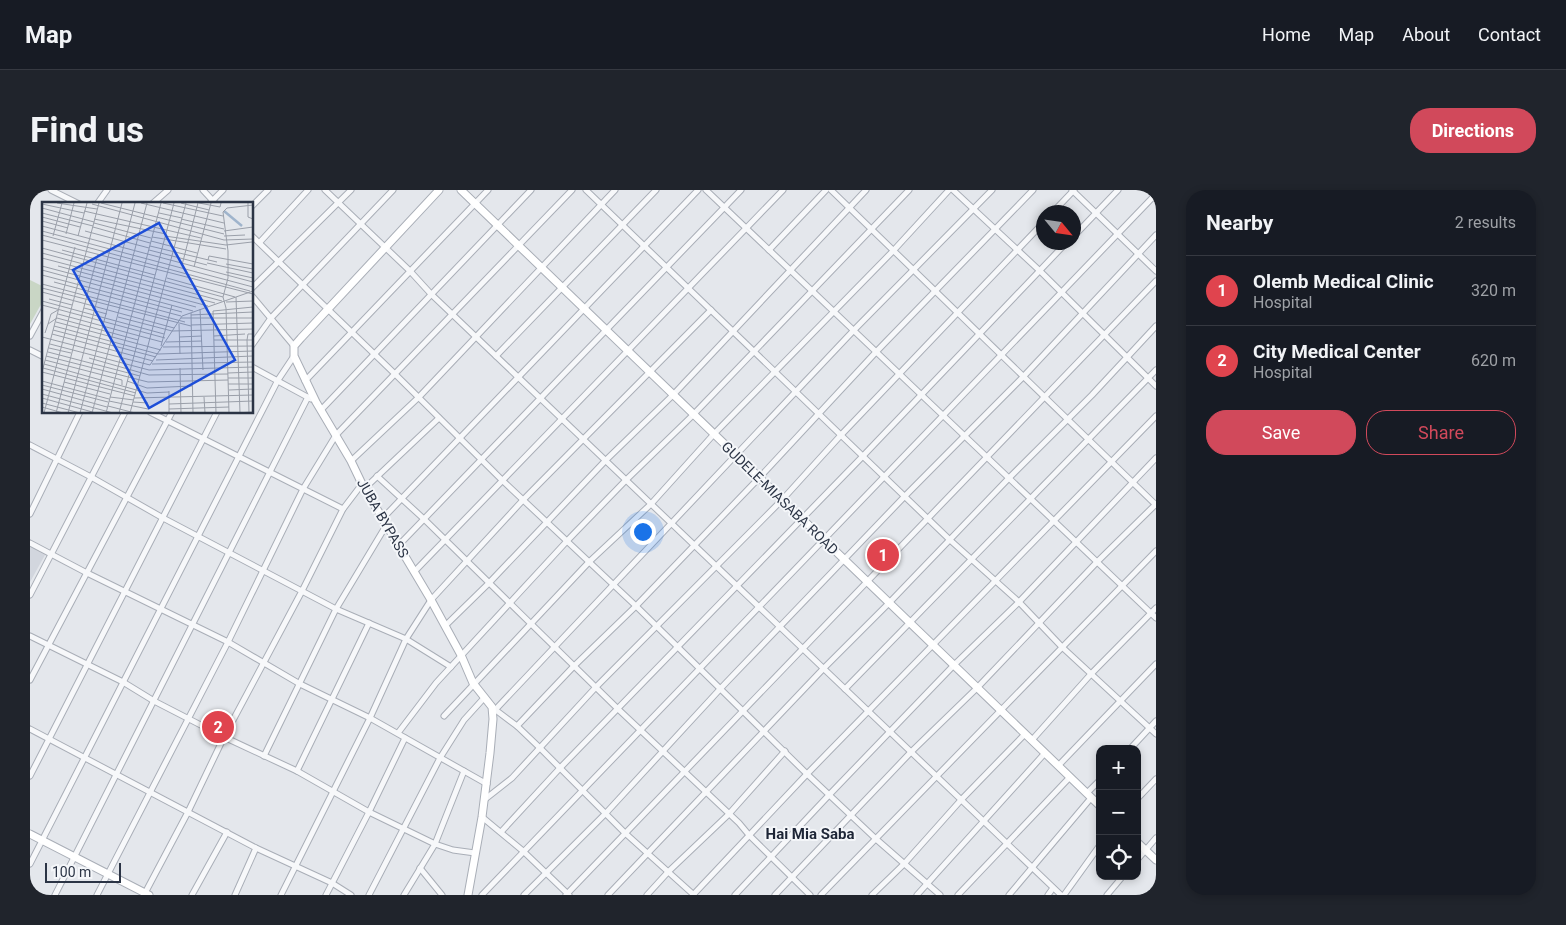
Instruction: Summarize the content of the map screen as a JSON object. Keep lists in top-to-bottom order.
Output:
{
  "streets": {
    "main road": ["GUDELE-MIASABA ROAD", "JUBA BYPASS"]
  },
  "districts": ["Hai Mia Saba"],
  "scale_bar": "100 m",
  "north": "bottom right",
  "page": {
    "header": "Map",
    "nav": [
      "Home",
      "Map",
      "About",
      "Contact"
    ],
    "buttons": [
      "Directions",
      ["Save", "Share"]
    ],
    "title": "Find us",
    "heading": ["Nearby", "2 results"],
    "list": [
      {
        "mark": "1",
        "name": "Olemb Medical Clinic",
        "note": "Hospital",
        "value": "320 m"
      },
      {
        "mark": "2",
        "name": "City Medical Center",
        "note": "Hospital",
        "value": "620 m"
      }
    ],
    "pins": ["1", "2"],
    "map_buttons": ["+", "−"],
    "scale": "100 m"
  }
}
